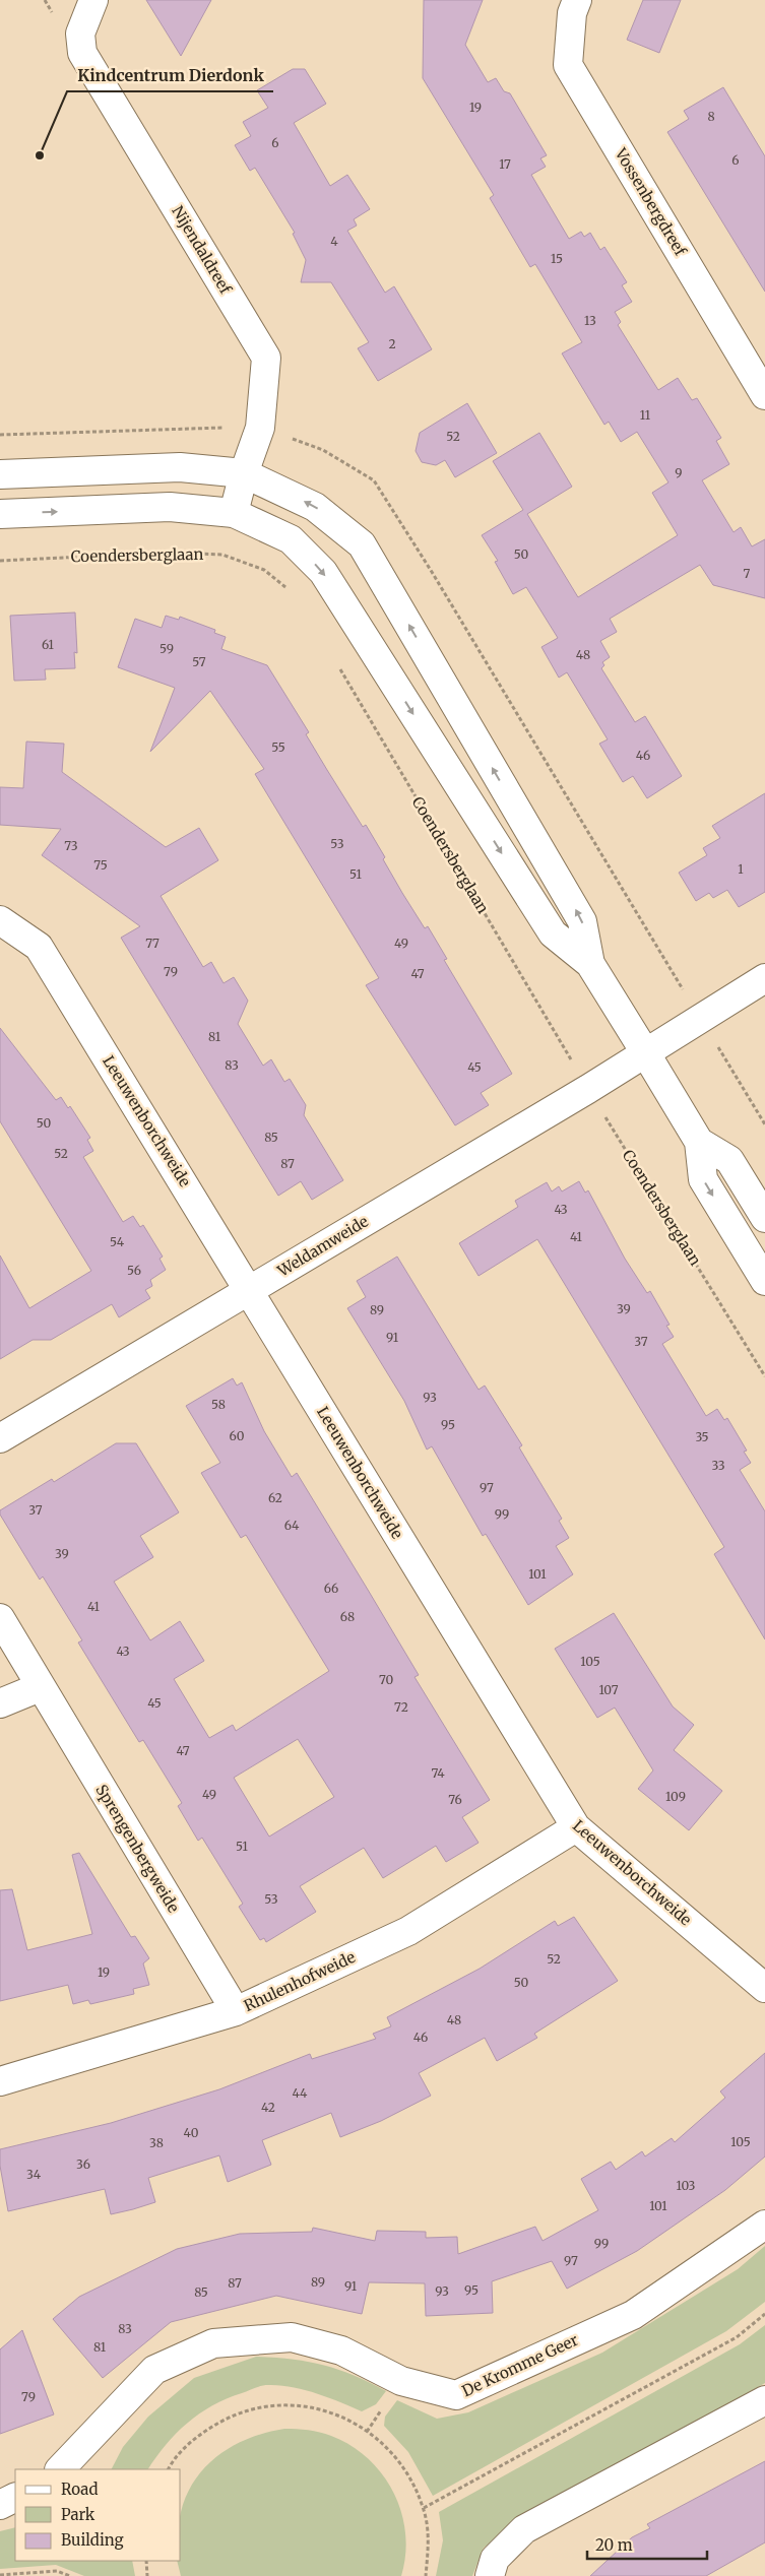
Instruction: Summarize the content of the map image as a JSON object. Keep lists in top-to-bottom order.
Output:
{
  "streets": {
    "street": [
      "Vossenbergdreef",
      "Nijendaldreef",
      "Leeuwenborchweide",
      "Weldamweide",
      "Sprengenbergweide",
      "Rhulenhofweide",
      "De Kromme Geer"
    ],
    "path": ["Coendersberglaan"]
  },
  "crossings": [
    ["Coendersberglaan", "Weldamweide"],
    ["Leeuwenborchweide", "Weldamweide"],
    ["Leeuwenborchweide", "Rhulenhofweide"],
    ["Sprengenbergweide", "Rhulenhofweide"]
  ],
  "places": ["Kindcentrum Dierdonk"],
  "house_numbers": [
    "19",
    "8",
    "6",
    "6",
    "17",
    "4",
    "15",
    "13",
    "2",
    "11",
    "52",
    "9",
    "50",
    "7",
    "61",
    "59",
    "48",
    "57",
    "55",
    "46",
    "53",
    "73",
    "75",
    "1",
    "51",
    "77",
    "49",
    "79",
    "47",
    "81",
    "83",
    "45",
    "50",
    "85",
    "52",
    "87",
    "43",
    "41",
    "54",
    "56",
    "39",
    "89",
    "91",
    "37",
    "93",
    "58",
    "95",
    "60",
    "35",
    "33",
    "97",
    "62",
    "37",
    "99",
    "64",
    "39",
    "101",
    "66",
    "41",
    "68",
    "43",
    "105",
    "70",
    "107",
    "45",
    "72",
    "47",
    "74",
    "49",
    "109",
    "76",
    "51",
    "53",
    "52",
    "19",
    "50",
    "48",
    "46",
    "44",
    "42",
    "40",
    "105",
    "38",
    "36",
    "34",
    "103",
    "101",
    "99",
    "97",
    "89",
    "87",
    "91",
    "95",
    "93",
    "85",
    "83",
    "81",
    "79"
  ],
  "legend": ["Road", "Park", "Building"],
  "scale_bar": "20 m"
}
